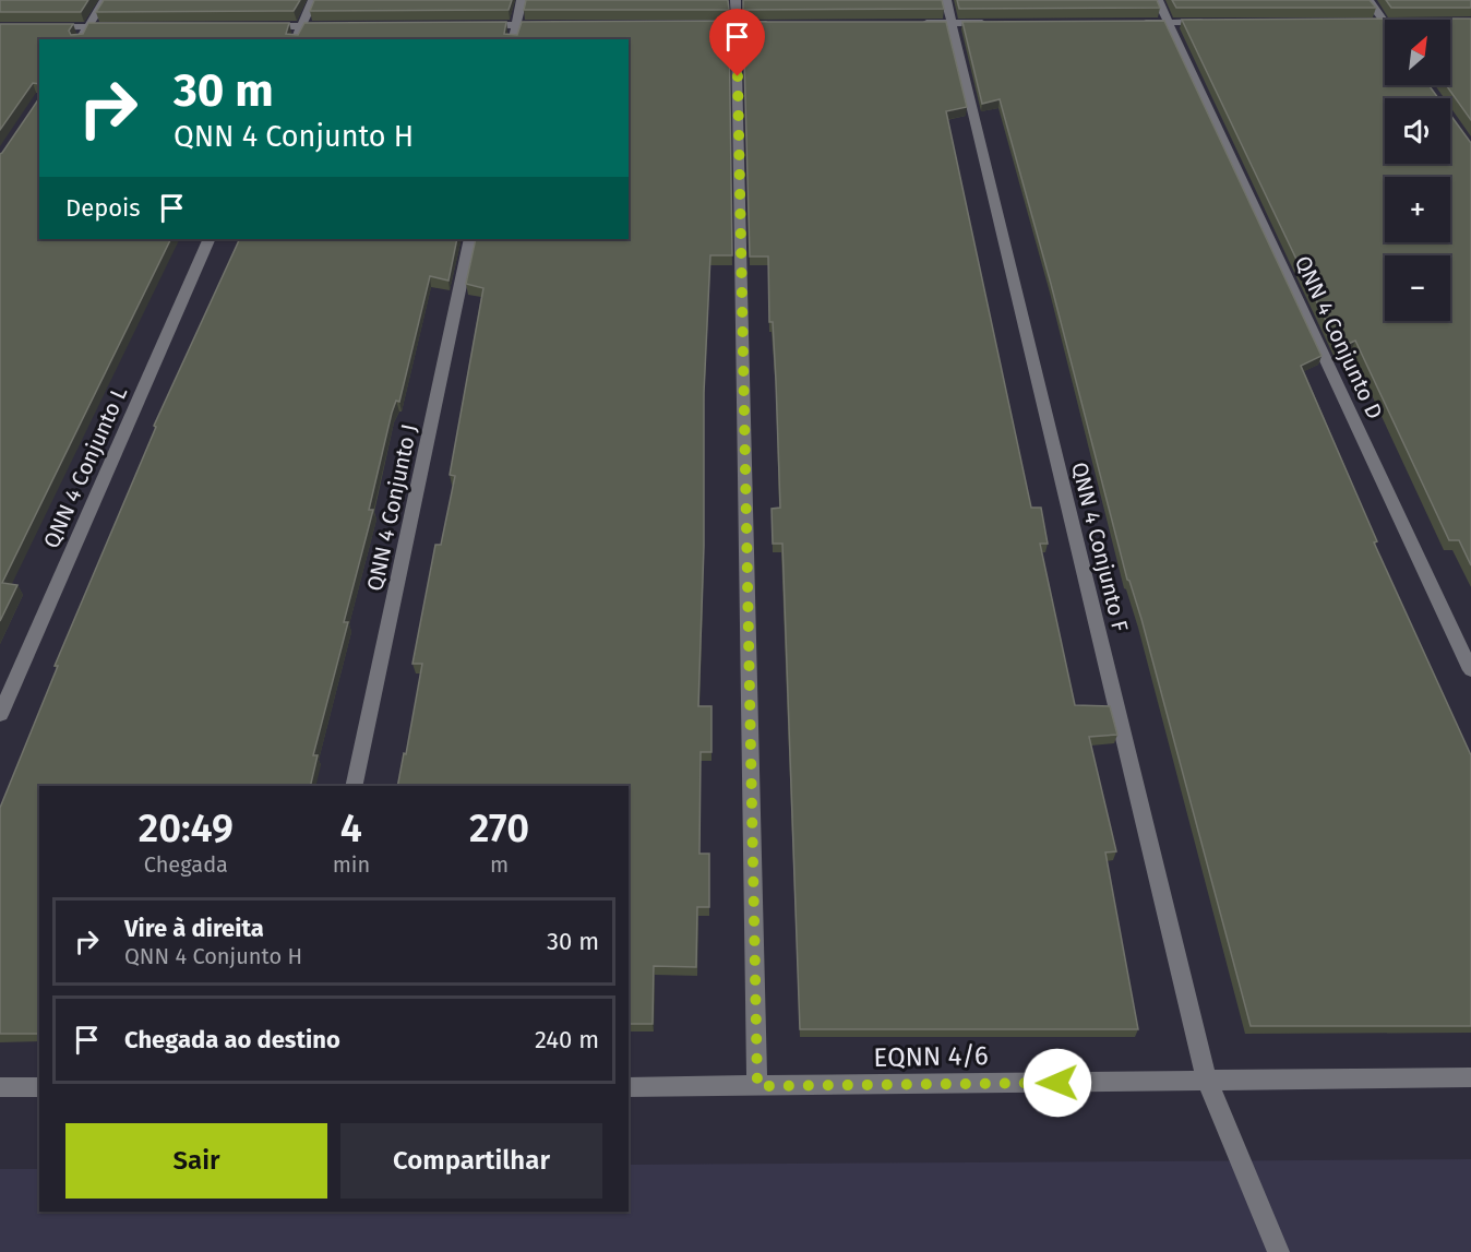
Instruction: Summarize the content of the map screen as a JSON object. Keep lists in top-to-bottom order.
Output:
{
  "streets": {
    "street": [
      "QNN 4 Conjunto D",
      "QNN 4 Conjunto L",
      "QNN 4 Conjunto J",
      "QNN 4 Conjunto F",
      "EQNN 4/6"
    ]
  },
  "crossings": [
    ["QNN 4 Conjunto F", "EQNN 4/6"]
  ],
  "north": "top right",
  "page": {
    "map_buttons": ["+", "−"],
    "turn": ["30 m", "QNN 4 Conjunto H"],
    "then": "Depois",
    "eta": [
      "20:49",
      "Chegada",
      "4",
      "min",
      "270",
      "m"
    ],
    "list": [
      {
        "name": "Vire à direita",
        "note": "QNN 4 Conjunto H",
        "value": "30 m"
      },
      {
        "name": "Chegada ao destino",
        "value": "240 m"
      }
    ],
    "buttons": ["Sair", "Compartilhar"]
  }
}
